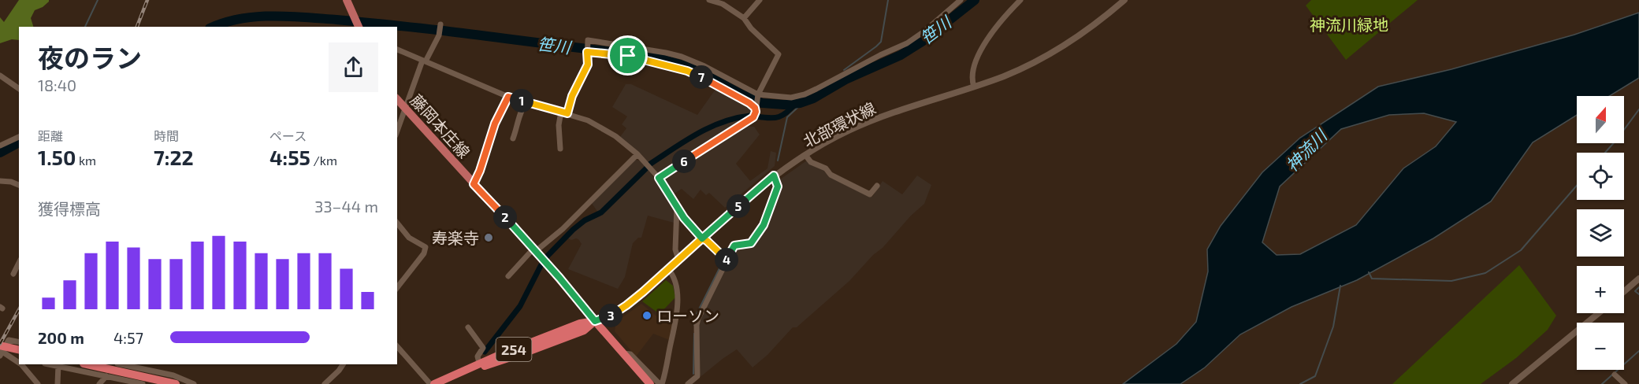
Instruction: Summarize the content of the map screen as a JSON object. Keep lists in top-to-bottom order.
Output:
{
  "streets": {
    "highway": ["254"],
    "main road": ["藤岡本庄線"],
    "street": ["北部環状線"]
  },
  "crossings": [
    ["北部環状線", "藤岡本庄線"],
    ["北部環状線", "254"],
    ["藤岡本庄線", "254"]
  ],
  "water": ["笹川", "神流川"],
  "parks": ["神流川緑地"],
  "places": ["寿楽寺", "ローソン"],
  "north": "top",
  "page": {
    "heading": ["夜のラン", "18:40"],
    "pins": [
      "7",
      "1",
      "6",
      "5",
      "2",
      "4",
      "3"
    ],
    "map_buttons": ["+", "−"],
    "stats": [
      ["距離", "1.50 km"],
      ["時間", "7:22"],
      ["ペース", "4:55 /km"]
    ],
    "chart": ["獲得標高", "33–44 m"],
    "list": [
      {
        "name": "200 m",
        "note": "4:57"
      }
    ]
  }
}
